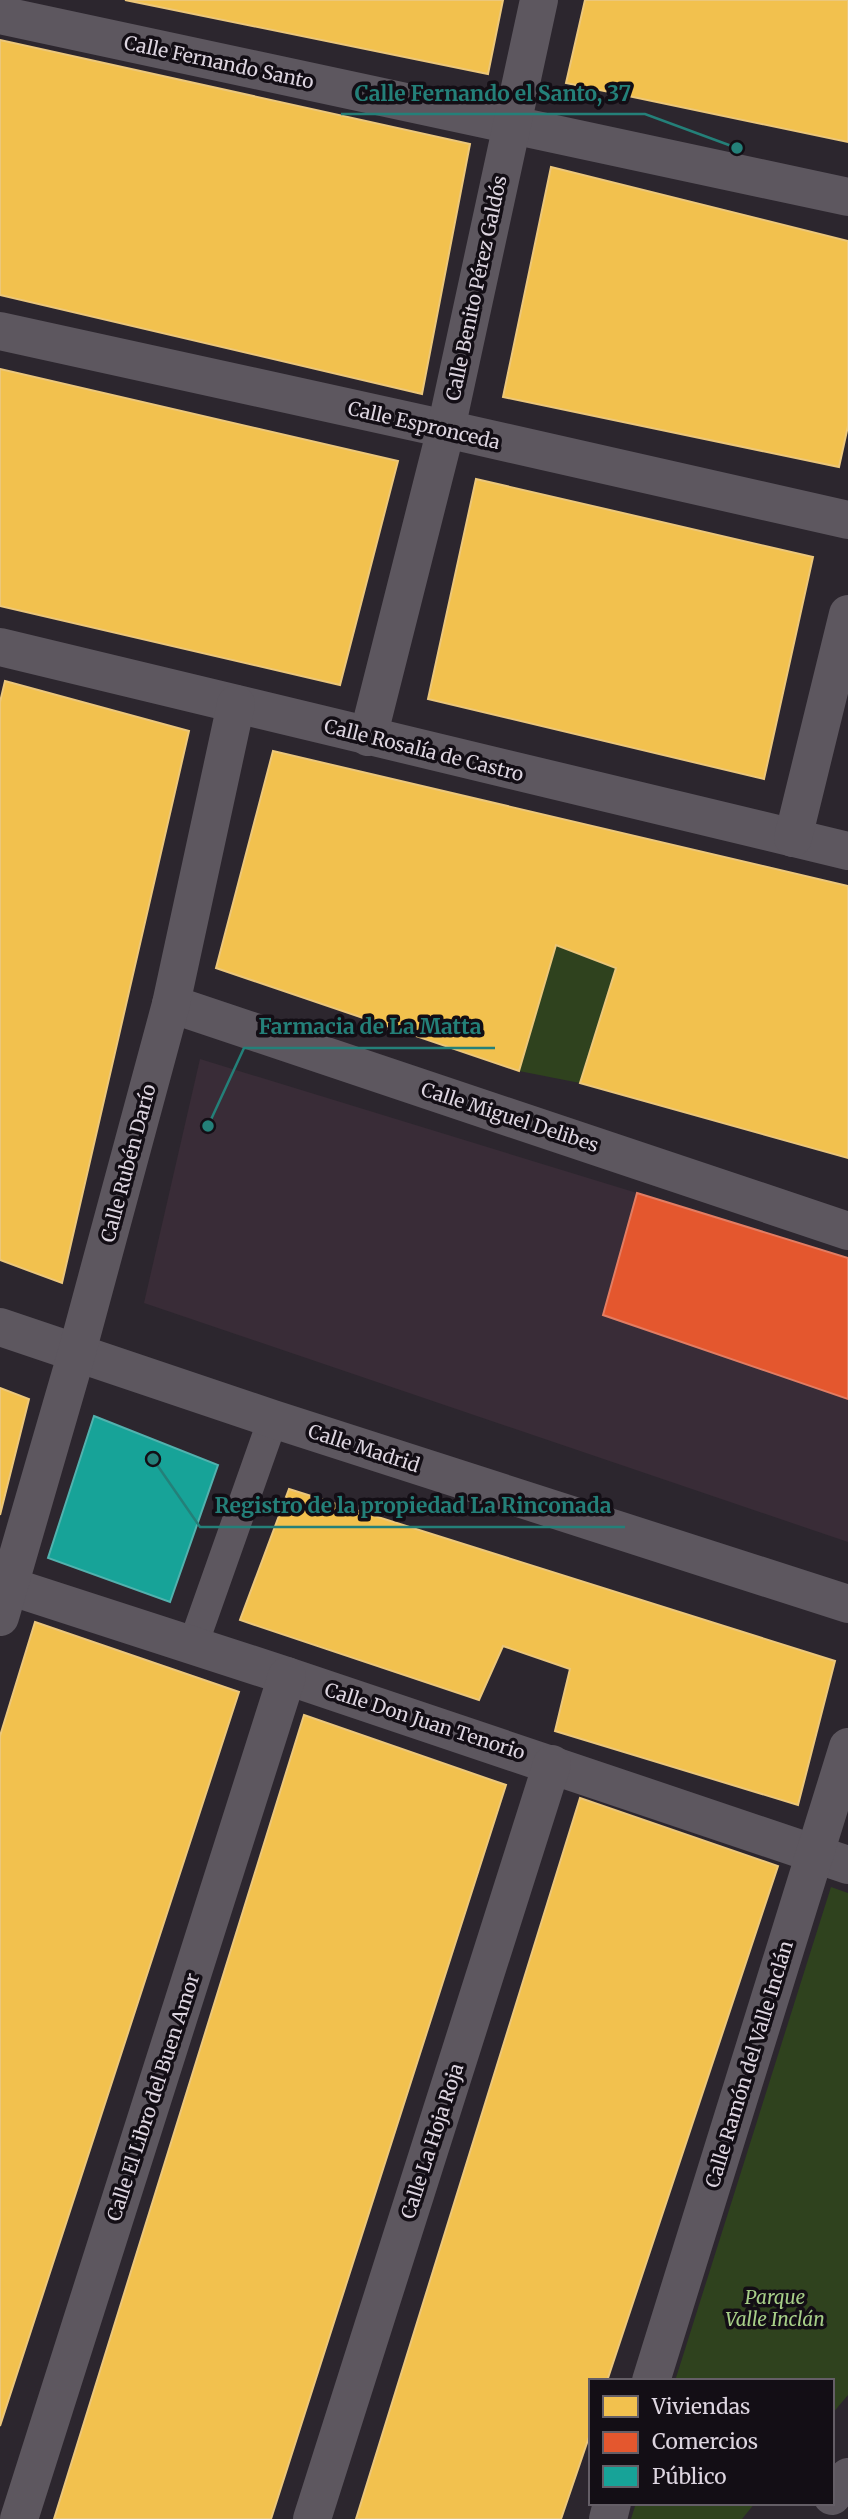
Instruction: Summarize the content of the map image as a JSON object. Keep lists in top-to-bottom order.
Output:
{
  "streets": {
    "street": [
      "Calle Fernando Santo",
      "Calle Benito Pérez Galdós",
      "Calle Espronceda",
      "Calle Rosalía de Castro",
      "Calle Miguel Delibes",
      "Calle Rubén Darío",
      "Calle Madrid",
      "Calle Don Juan Tenorio",
      "Calle Ramón del Valle Inclán",
      "Calle El Libro del Buen Amor",
      "Calle La Hoja Roja"
    ]
  },
  "crossings": [
    ["Calle Fernando Santo", "Calle Benito Pérez Galdós"],
    ["Calle Benito Pérez Galdós", "Calle Espronceda"],
    ["Calle Benito Pérez Galdós", "Calle Rosalía de Castro"],
    ["Calle Rosalía de Castro", "Calle Rubén Darío"],
    ["Calle Miguel Delibes", "Calle Rubén Darío"],
    ["Calle Rubén Darío", "Calle Madrid"],
    ["Calle Rubén Darío", "Calle Don Juan Tenorio"],
    ["Calle Don Juan Tenorio", "Calle Ramón del Valle Inclán"],
    ["Calle Don Juan Tenorio", "Calle El Libro del Buen Amor"],
    ["Calle Don Juan Tenorio", "Calle La Hoja Roja"]
  ],
  "parks": ["Parque Valle Inclán"],
  "places": ["Calle Fernando el Santo, 37", "Farmacia de La Matta", "Registro de la propiedad La Rinconada"],
  "legend": ["Viviendas", "Comercios", "Público"]
}
